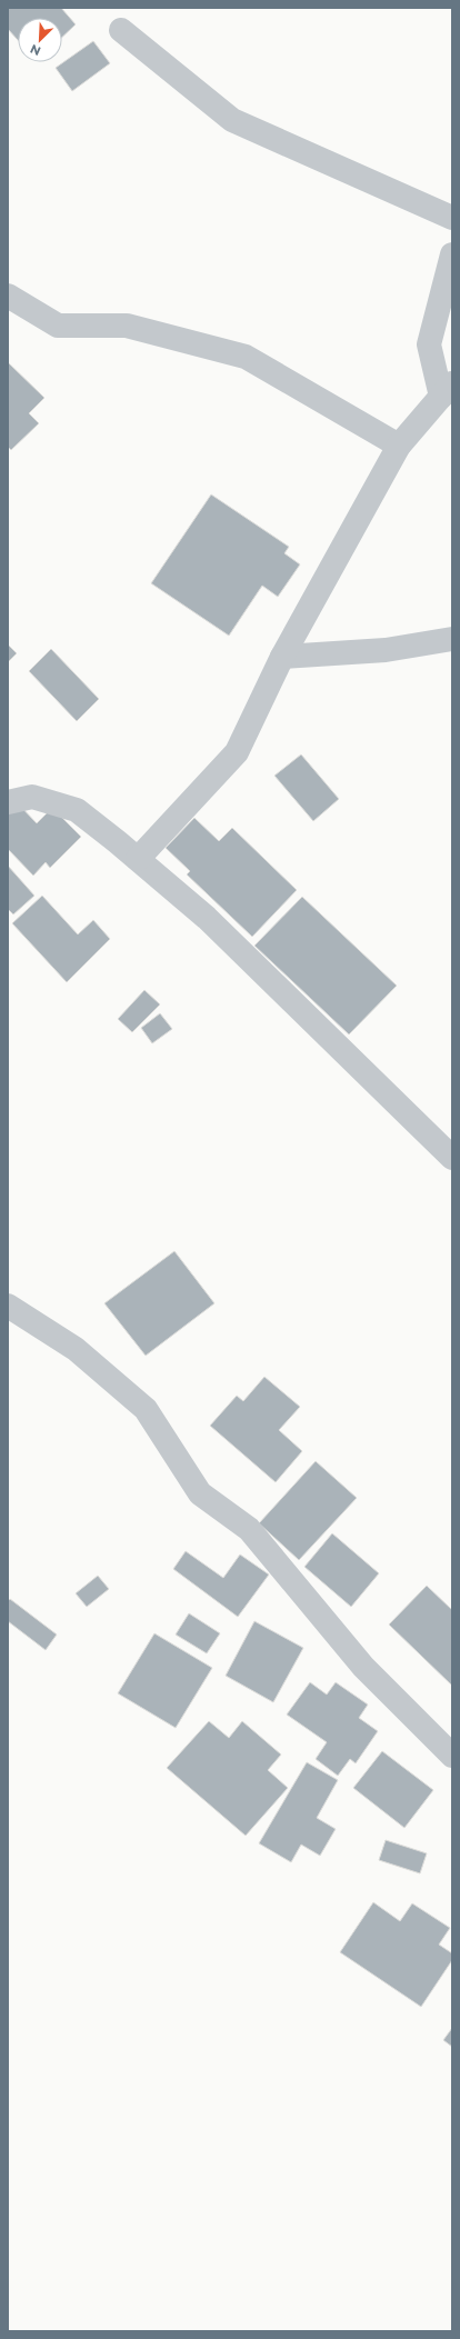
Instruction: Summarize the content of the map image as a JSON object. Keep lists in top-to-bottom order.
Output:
{
  "north": "bottom left"
}
